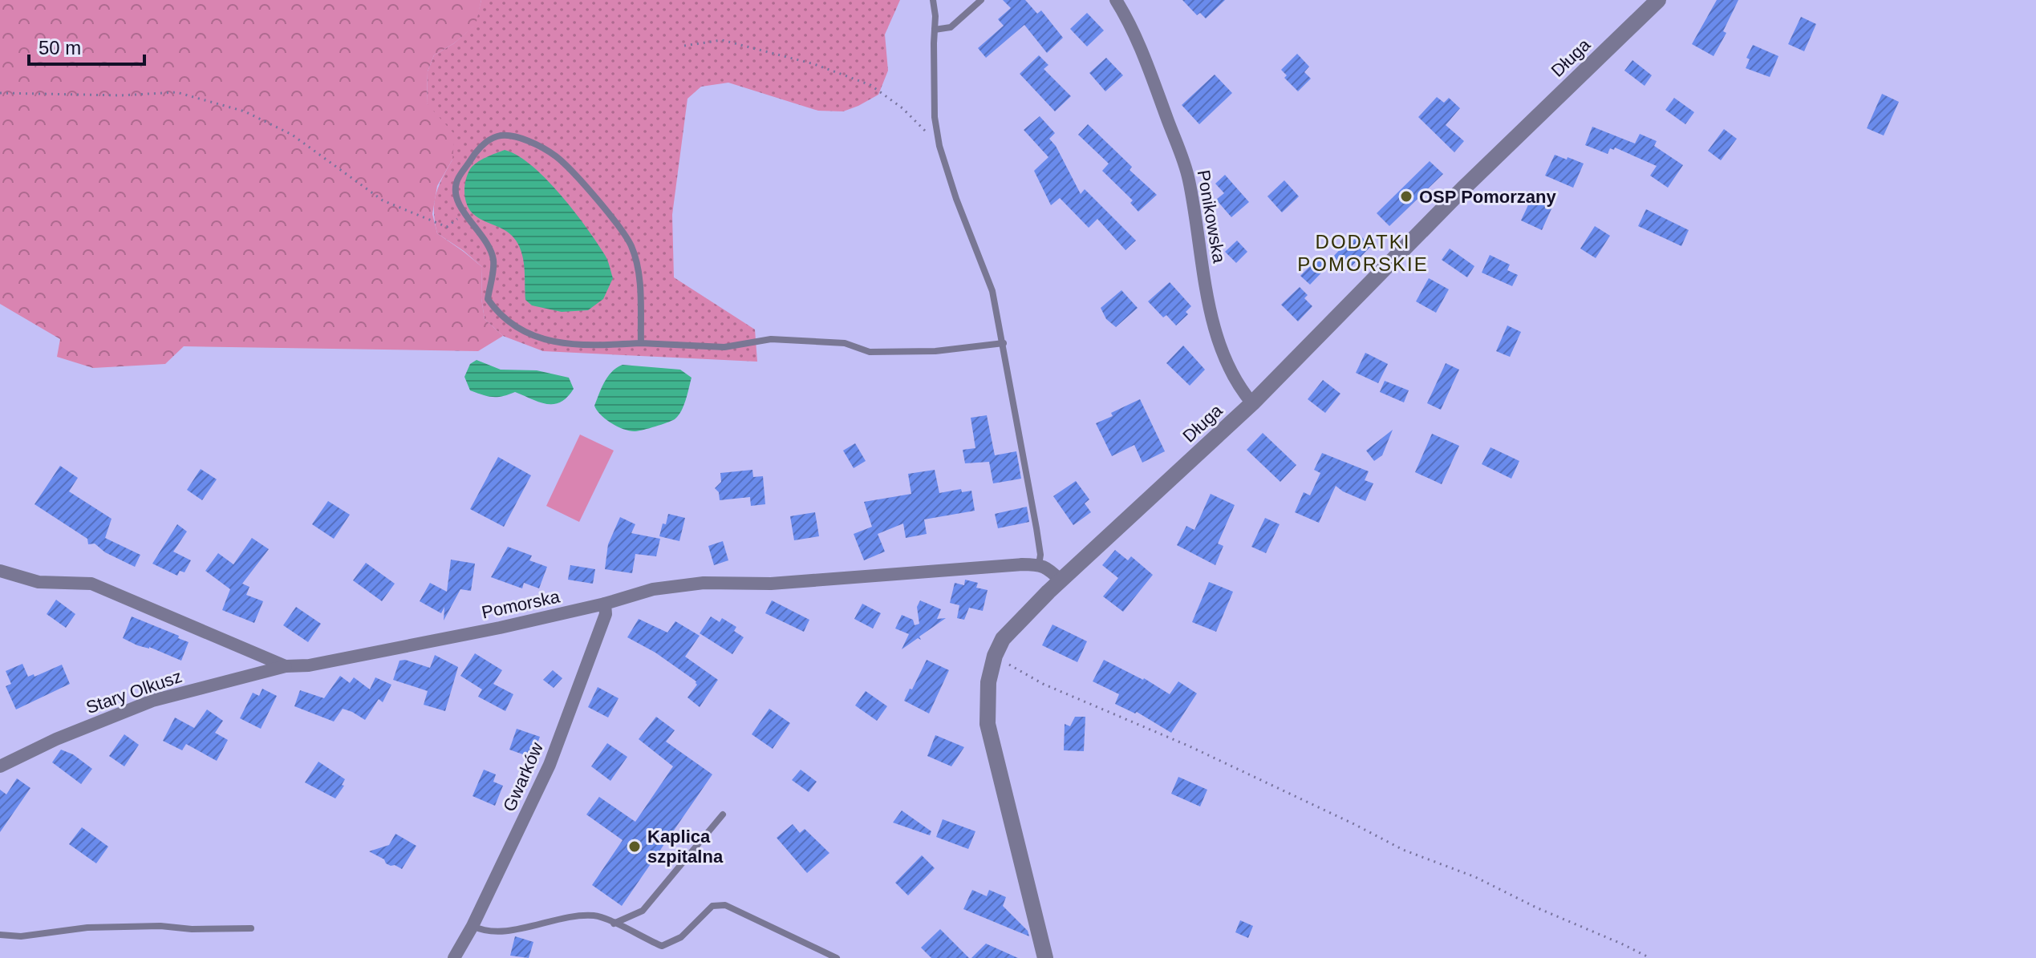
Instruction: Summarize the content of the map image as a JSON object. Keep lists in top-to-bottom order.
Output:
{
  "streets": {
    "street": [
      "Długa",
      "Ponikowska",
      "Pomorska",
      "Stary Olkusz",
      "Gwarków"
    ]
  },
  "crossings": [
    ["Długa", "Ponikowska"],
    ["Pomorska", "Stary Olkusz"],
    ["Pomorska", "Gwarków"]
  ],
  "districts": ["DODATKI POMORSKIE"],
  "places": ["OSP Pomorzany", "Kaplica szpitalna"],
  "scale_bar": "50 m"
}
